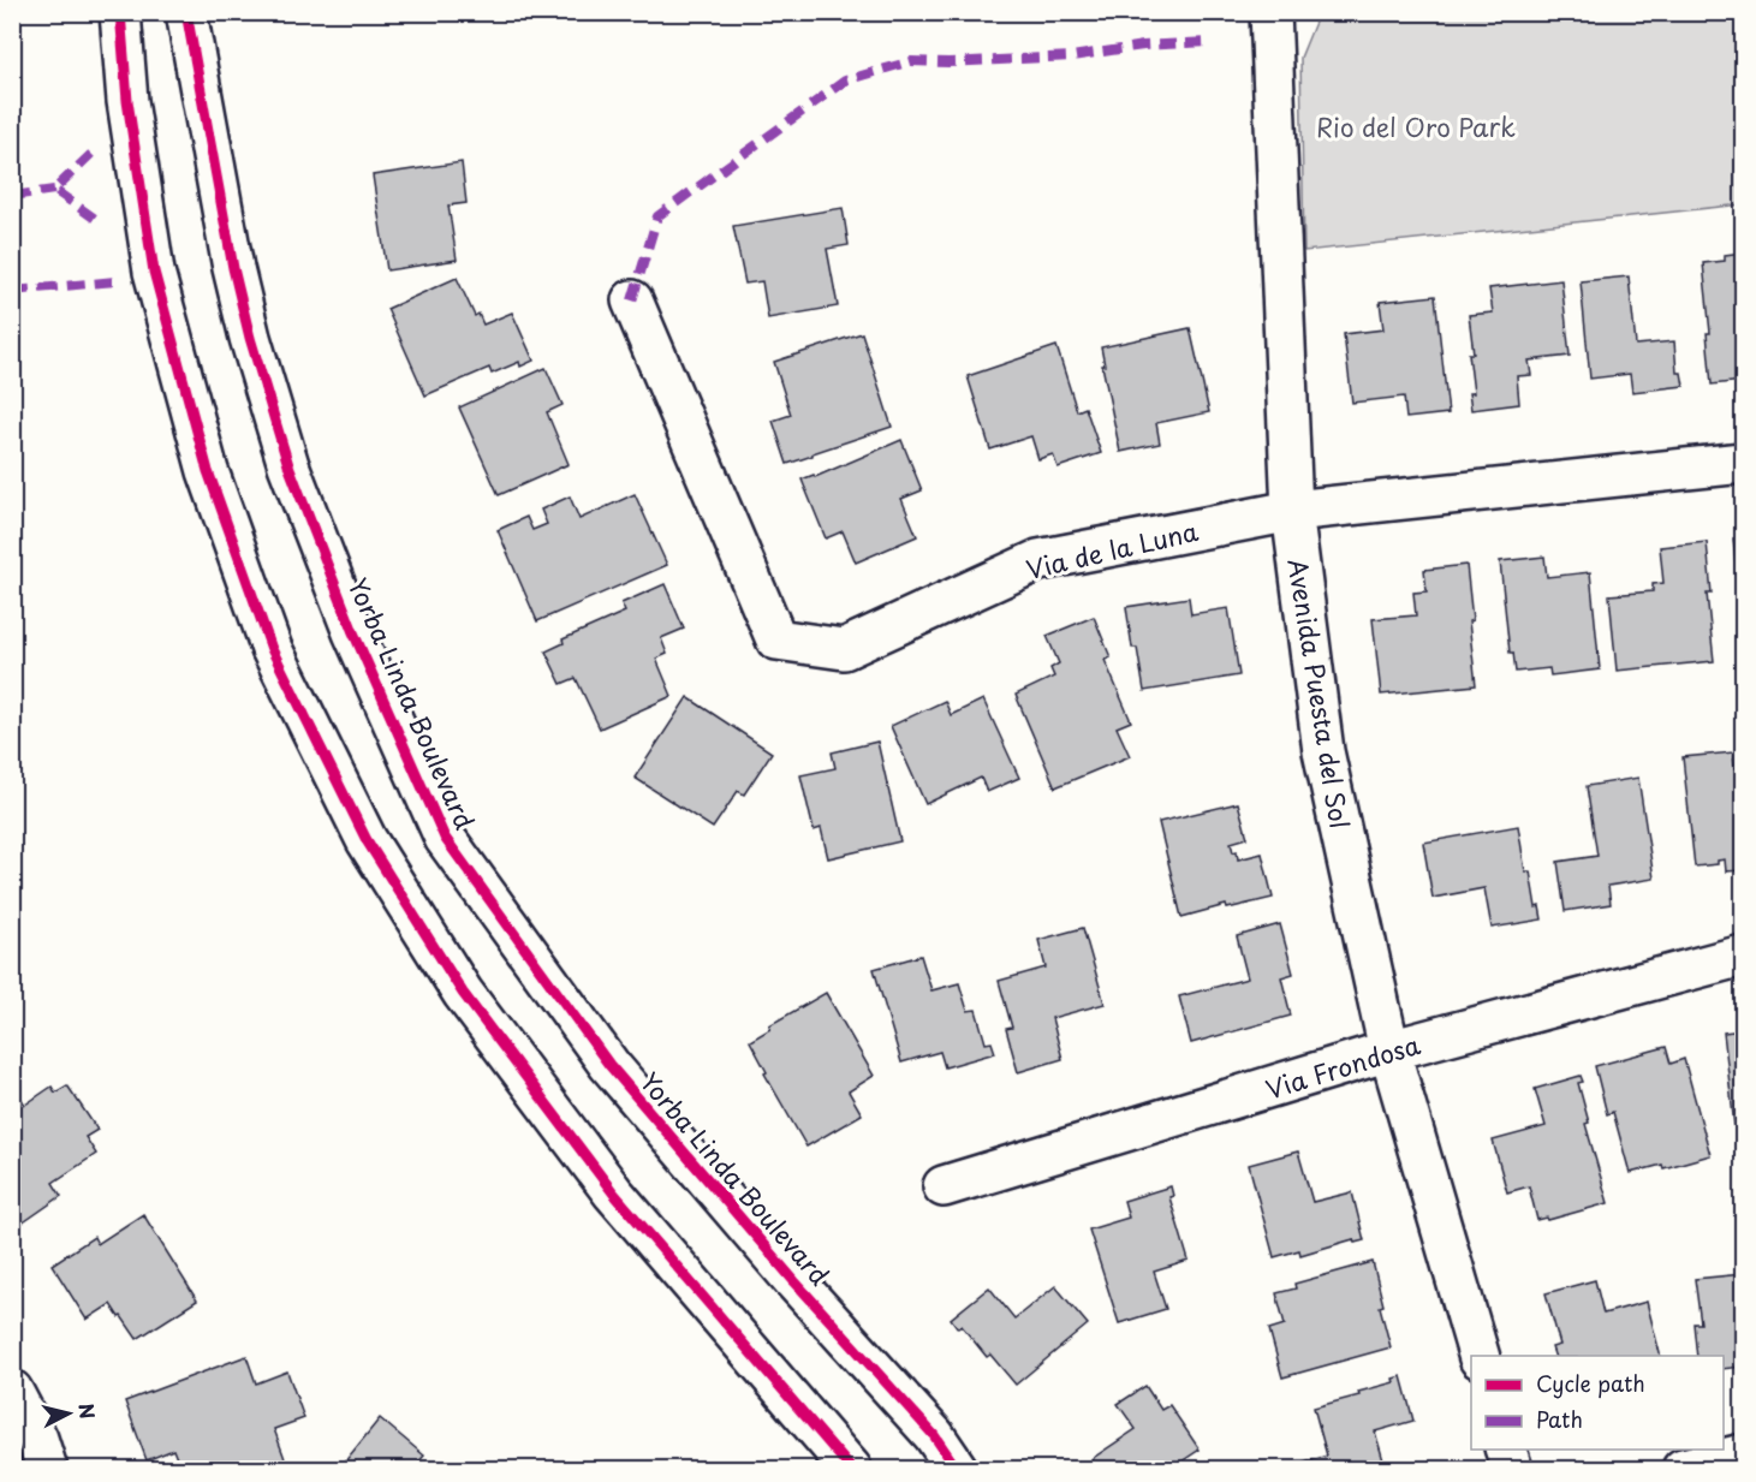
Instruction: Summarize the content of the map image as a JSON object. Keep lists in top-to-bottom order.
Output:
{
  "streets": {
    "street": [
      "Via de la Luna",
      "Avenida Puesta del Sol",
      "Yorba Linda Boulevard",
      "Via Frondosa"
    ]
  },
  "crossings": [
    ["Via de la Luna", "Avenida Puesta del Sol"],
    ["Avenida Puesta del Sol", "Via Frondosa"]
  ],
  "parks": ["Rio del Oro Park"],
  "legend": ["Cycle path", "Path"],
  "north": "right"
}
